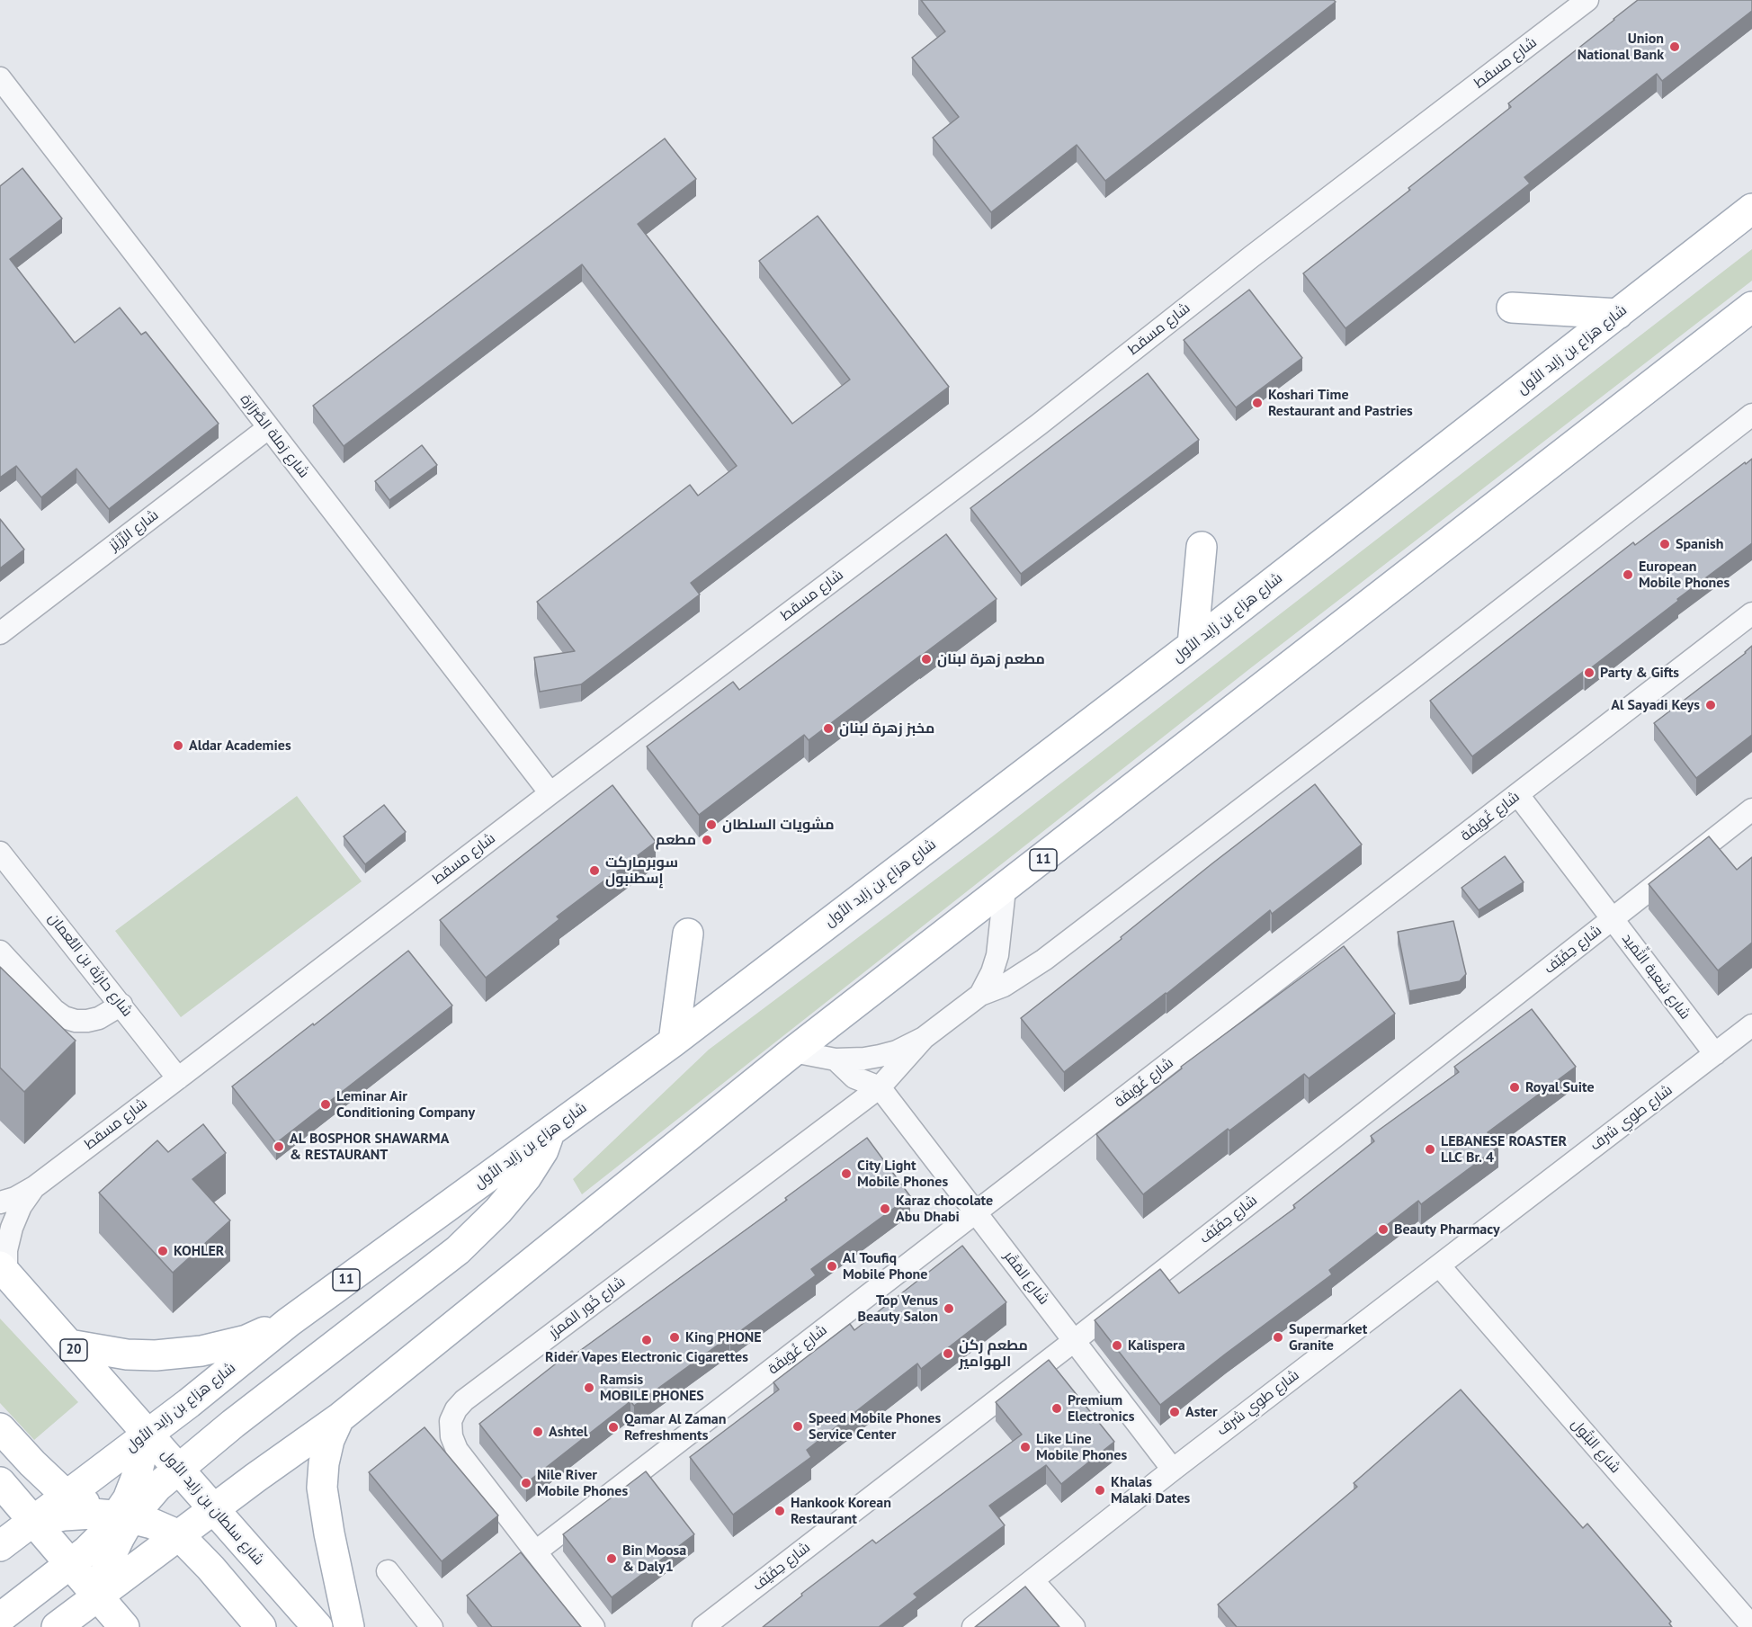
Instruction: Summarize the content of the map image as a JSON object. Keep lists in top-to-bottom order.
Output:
{
  "streets": {
    "main road": [
      "شارع هزاع بن زايد الأول",
      "11",
      "20",
      "شارع سلطان بن زايد الأول"
    ],
    "street": [
      "شارع مسقط",
      "شارع رَملة الصَّرَارَة",
      "شارع الرِّزَيْز",
      "شارع غُوَيفَة",
      "شارع حِفَيّف",
      "شارع حارِثة بن النُّعمان",
      "شارع شِعبة الثِّمَيد",
      "شارع طوي شرف",
      "شارع المَقَر",
      "شارع خُور المَمزَر",
      "شارع البَتُول"
    ]
  },
  "crossings": [
    ["شارع مسقط", "شارع رَملة الصَّرَارَة"],
    ["شارع مسقط", "شارع حارِثة بن النُّعمان"],
    ["شارع مسقط", "شارع سلطان بن زايد الأول"],
    ["شارع هزاع بن زايد الأول", "شارع سلطان بن زايد الأول"],
    ["شارع رَملة الصَّرَارَة", "شارع الرِّزَيْز"],
    ["شارع غُوَيفَة", "شارع شِعبة الثِّمَيد"],
    ["شارع غُوَيفَة", "شارع المَقَر"],
    ["شارع غُوَيفَة", "شارع خُور المَمزَر"],
    ["11", "شارع سلطان بن زايد الأول"],
    ["شارع حِفَيّف", "شارع شِعبة الثِّمَيد"],
    ["شارع حِفَيّف", "شارع المَقَر"],
    ["شارع شِعبة الثِّمَيد", "شارع طوي شرف"],
    ["شارع طوي شرف", "شارع المَقَر"],
    ["شارع طوي شرف", "شارع البَتُول"],
    ["شارع المَقَر", "شارع خُور المَمزَر"]
  ],
  "places": [
    "Union National Bank",
    "Koshari Time Restaurant and Pastries",
    "Spanish",
    "European Mobile Phones",
    "مطعم زهرة لبنان",
    "Party & Gifts",
    "Al Sayadi Keys",
    "مخبز زهرة لبنان",
    "Aldar Academies",
    "مشويات السلطان",
    "مطعم",
    "سوبرماركت إسطنبول",
    "Royal Suite",
    "Leminar Air Conditioning Company",
    "AL BOSPHOR SHAWARMA & RESTAURANT",
    "LEBANESE ROASTER LLC Br. 4",
    "City Light Mobile Phones",
    "Karaz chocolate Abu Dhabi",
    "Beauty Pharmacy",
    "KOHLER",
    "Al Toufiq Mobile Phone",
    "Top Venus Beauty Salon",
    "King PHONE",
    "Supermarket Granite",
    "Rider Vapes Electronic Cigarettes",
    "Kalispera",
    "مطعم ركن الهوامير",
    "Ramsis MOBILE PHONES",
    "Premium Electronics",
    "Aster",
    "Speed Mobile Phones Service Center",
    "Qamar Al Zaman Refreshments",
    "Ashtel",
    "Like Line Mobile Phones",
    "Nile River Mobile Phones",
    "Khalas Malaki Dates",
    "Hankook Korean Restaurant",
    "Bin Moosa & Daly1"
  ]
}
